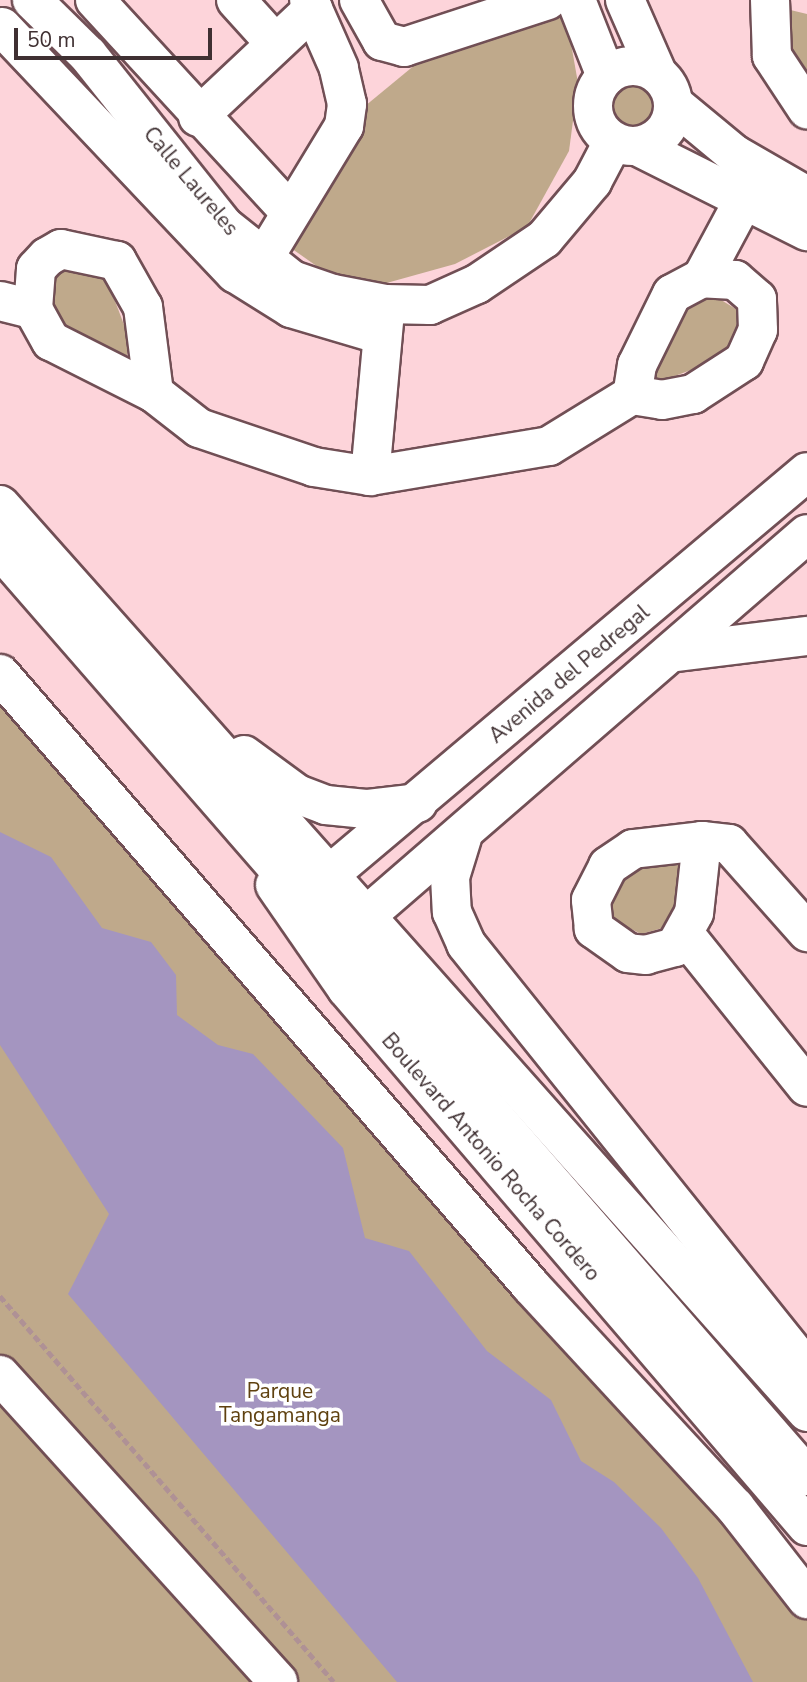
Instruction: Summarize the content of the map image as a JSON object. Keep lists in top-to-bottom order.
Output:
{
  "streets": {
    "main road": ["Calle Laureles", "Avenida del Pedregal", "Boulevard Antonio Rocha Cordero"]
  },
  "parks": ["Parque Tangamanga"],
  "scale_bar": "50 m"
}
